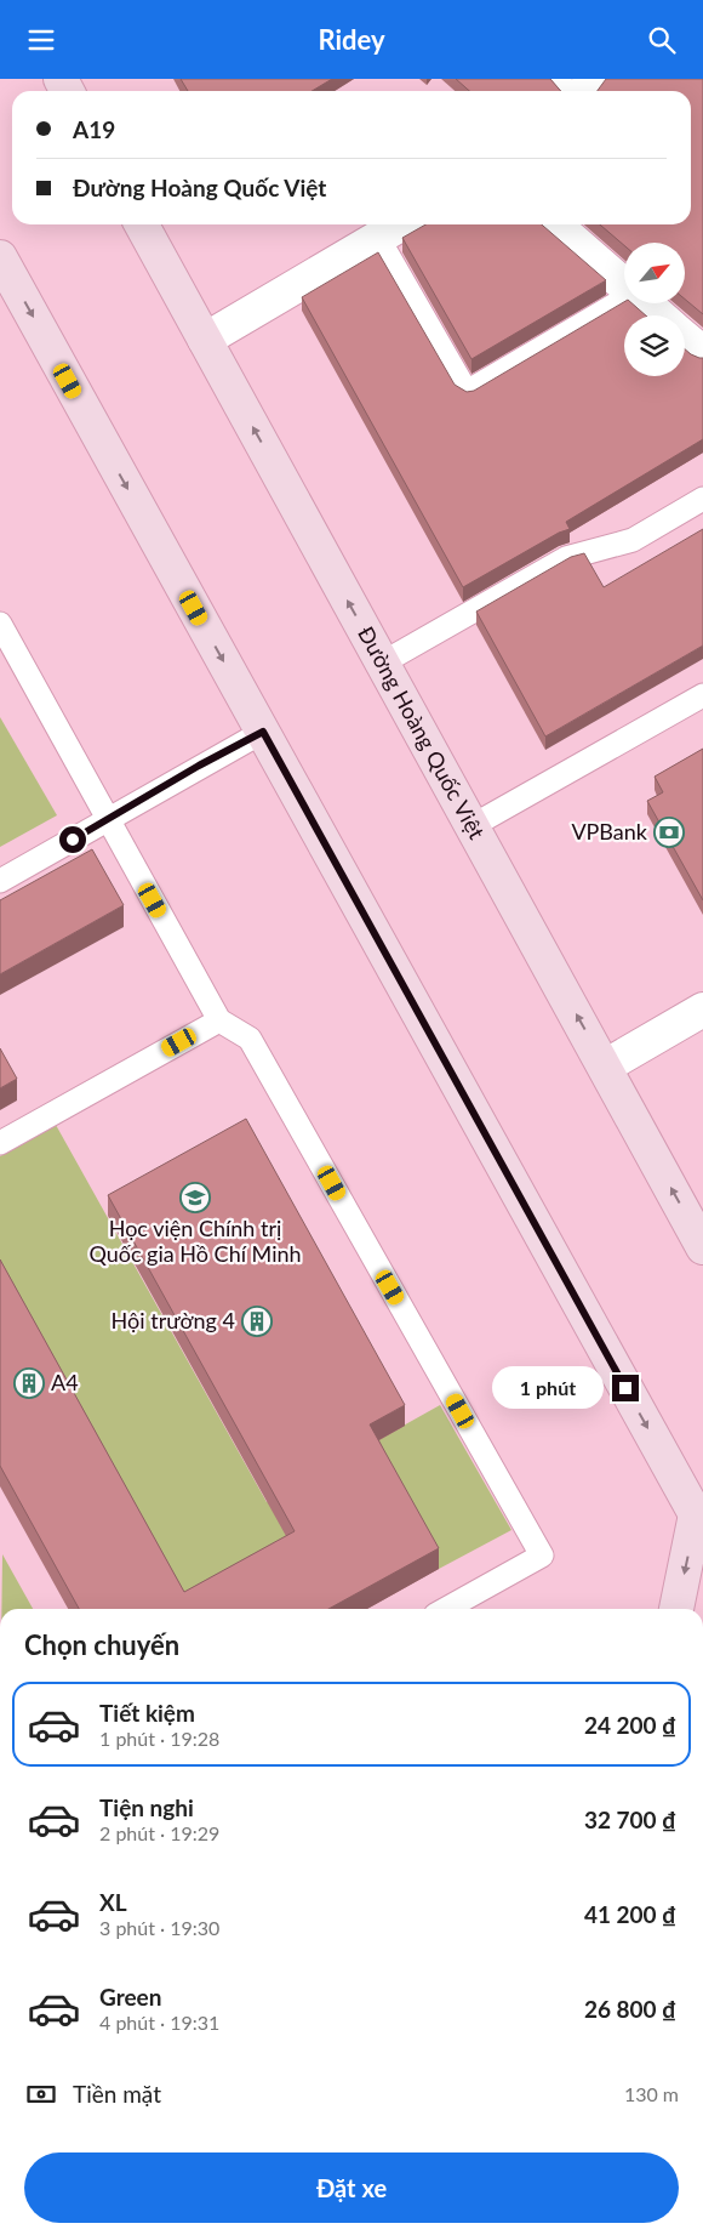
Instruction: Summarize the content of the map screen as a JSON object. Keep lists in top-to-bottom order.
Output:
{
  "streets": {
    "main road": ["Đường Hoàng Quốc Việt"]
  },
  "places": {
    "bank": ["VPBank"],
    "school or university": ["Học viện Chính trị Quốc gia Hồ Chí Minh"],
    "building": ["Hội trường 4", "A4"]
  },
  "north": "top right",
  "page": {
    "header": "Ridey",
    "banner": ["A19", "Đường Hoàng Quốc Việt"],
    "bubble": "1 phút",
    "heading": "Chọn chuyến",
    "list": [
      {
        "name": "Tiết kiệm",
        "note": "1 phút · 19:28",
        "value": "24 200 ₫"
      },
      {
        "name": "Tiện nghi",
        "note": "2 phút · 19:29",
        "value": "32 700 ₫"
      },
      {
        "name": "XL",
        "note": "3 phút · 19:30",
        "value": "41 200 ₫"
      },
      {
        "name": "Green",
        "note": "4 phút · 19:31",
        "value": "26 800 ₫"
      }
    ],
    "pay": ["Tiền mặt", "130 m"],
    "buttons": "Đặt xe"
  }
}
